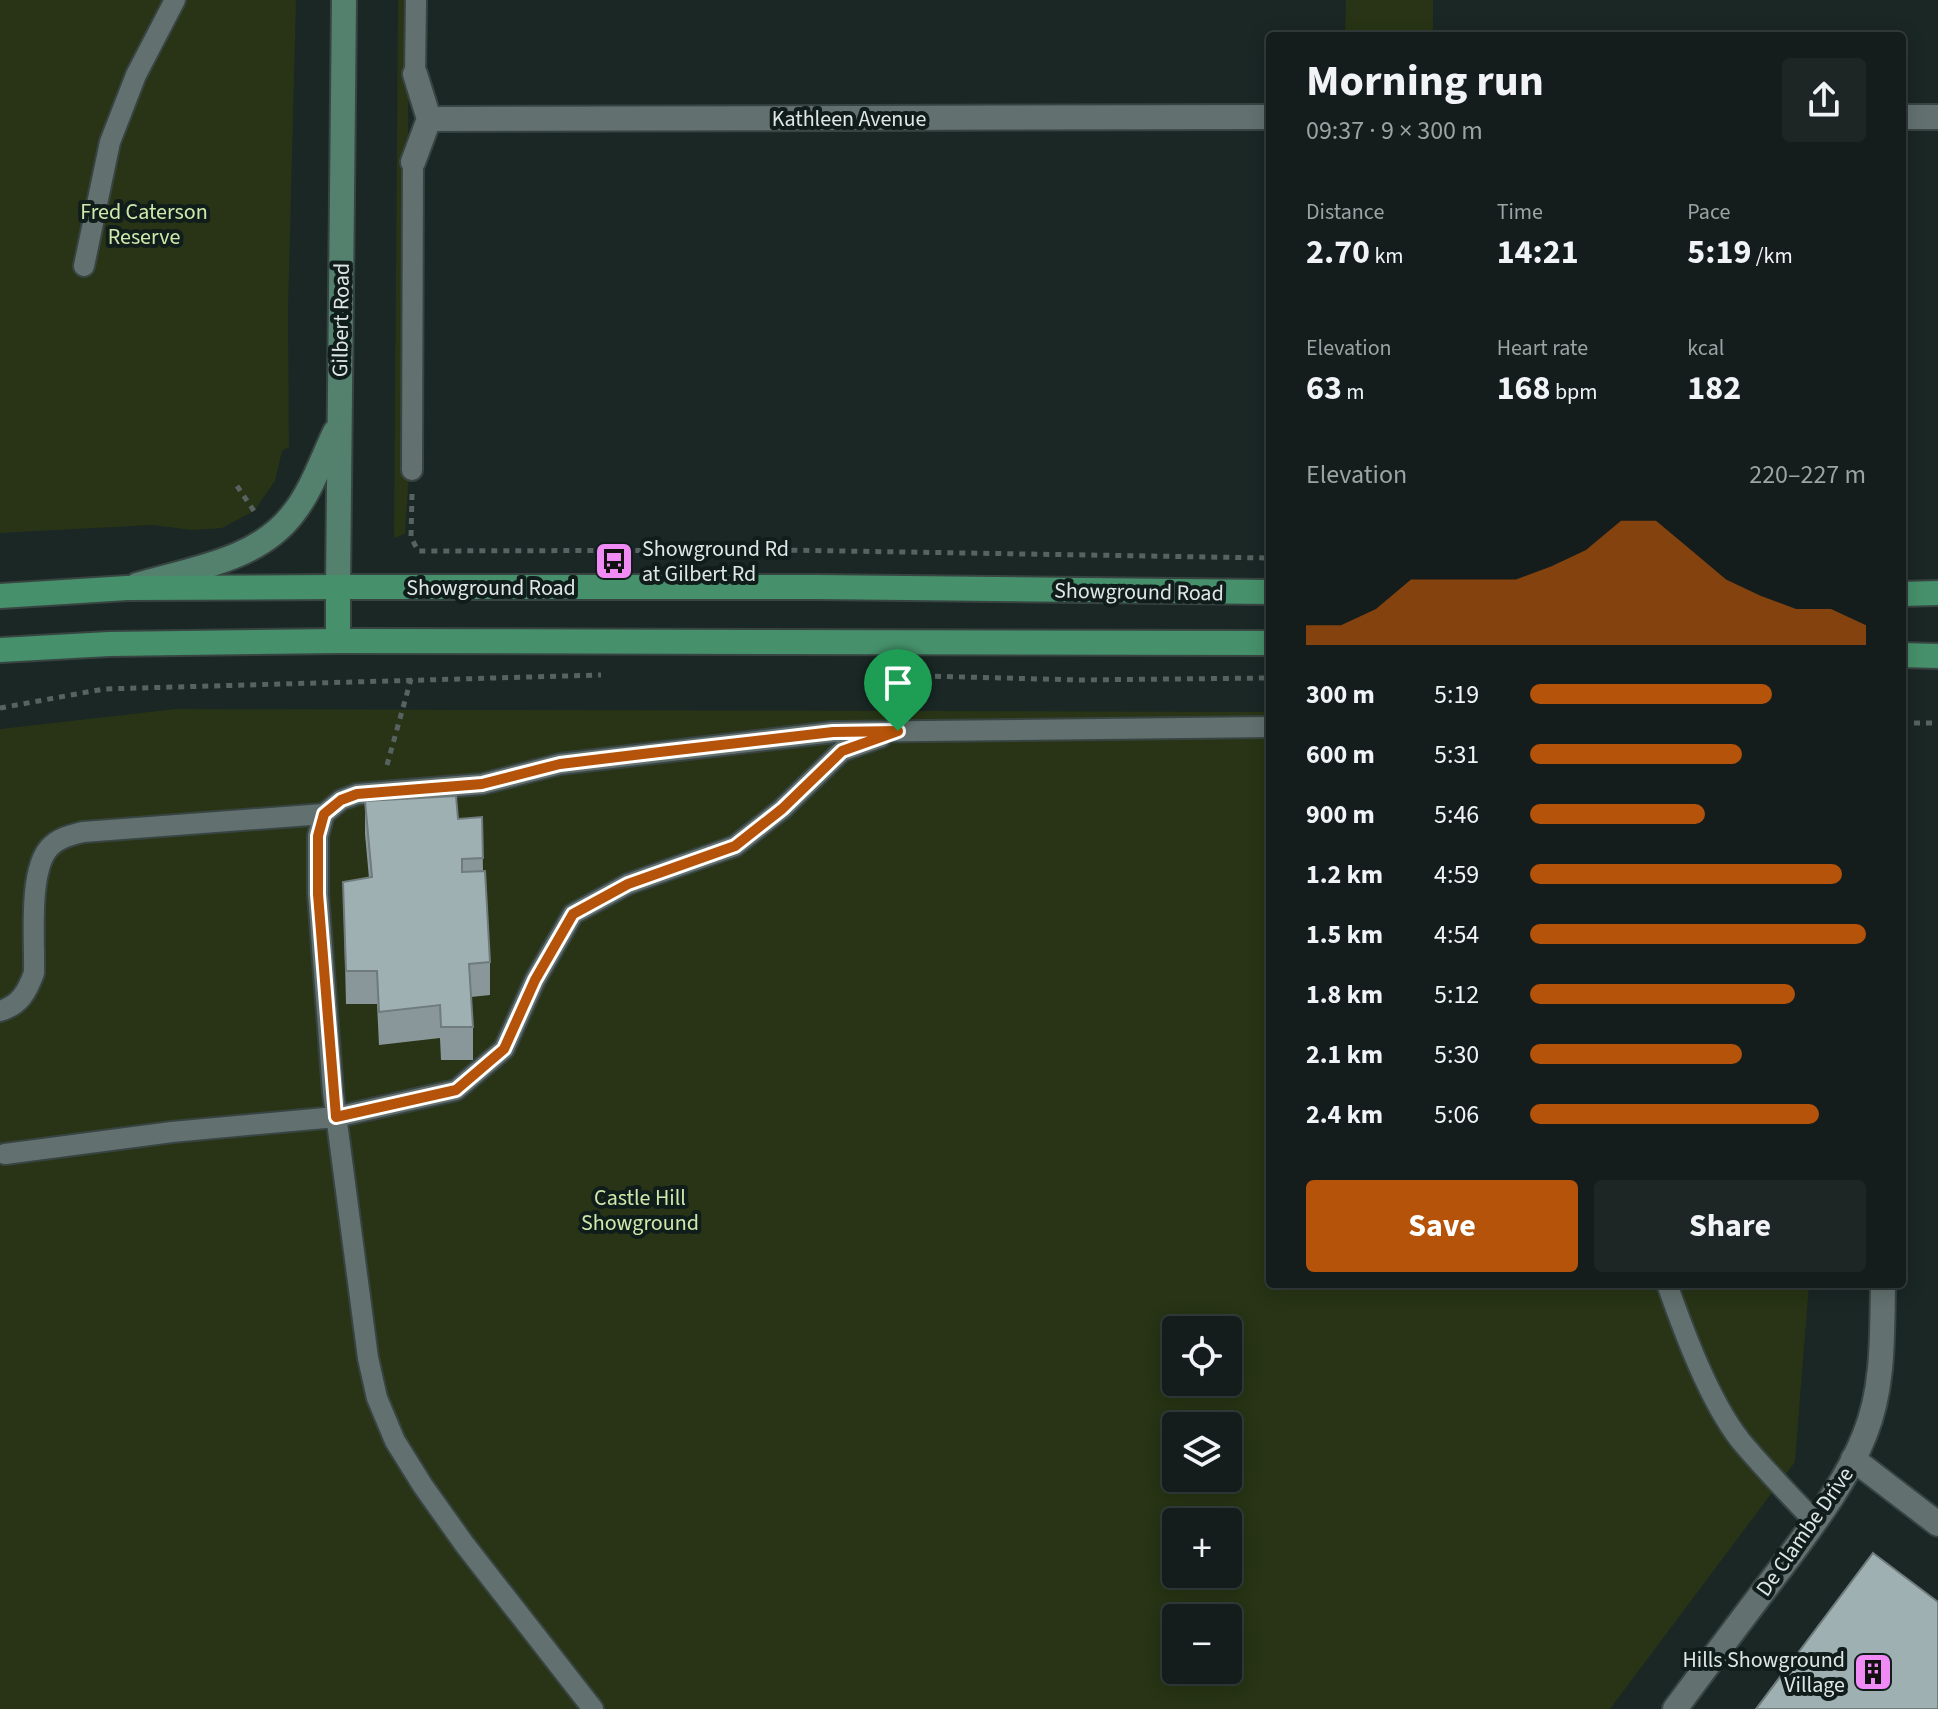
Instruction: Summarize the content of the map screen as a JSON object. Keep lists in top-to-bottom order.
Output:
{
  "streets": {
    "main road": ["Gilbert Road", "Showground Road"],
    "street": ["Kathleen Avenue", "De Clambe Drive"]
  },
  "crossings": [
    ["Gilbert Road", "Showground Road"]
  ],
  "parks": ["Fred Caterson Reserve", "Castle Hill Showground"],
  "places": {
    "bus stop": ["Showground Rd at Gilbert Rd"],
    "building": ["Hills Showground Village"]
  },
  "page": {
    "heading": ["Morning run", "09:37 · 9 × 300 m"],
    "stats": [
      ["Distance", "2.70 km"],
      ["Time", "14:21"],
      ["Pace", "5:19 /km"],
      ["Elevation", "63 m"],
      ["Heart rate", "168 bpm"],
      ["kcal", "182"]
    ],
    "chart": ["Elevation", "220–227 m"],
    "list": [
      {
        "name": "300 m",
        "note": "5:19"
      },
      {
        "name": "600 m",
        "note": "5:31"
      },
      {
        "name": "900 m",
        "note": "5:46"
      },
      {
        "name": "1.2 km",
        "note": "4:59"
      },
      {
        "name": "1.5 km",
        "note": "4:54"
      },
      {
        "name": "1.8 km",
        "note": "5:12"
      },
      {
        "name": "2.1 km",
        "note": "5:30"
      },
      {
        "name": "2.4 km",
        "note": "5:06"
      }
    ],
    "buttons": ["Save", "Share"],
    "map_buttons": ["+", "−"]
  }
}
